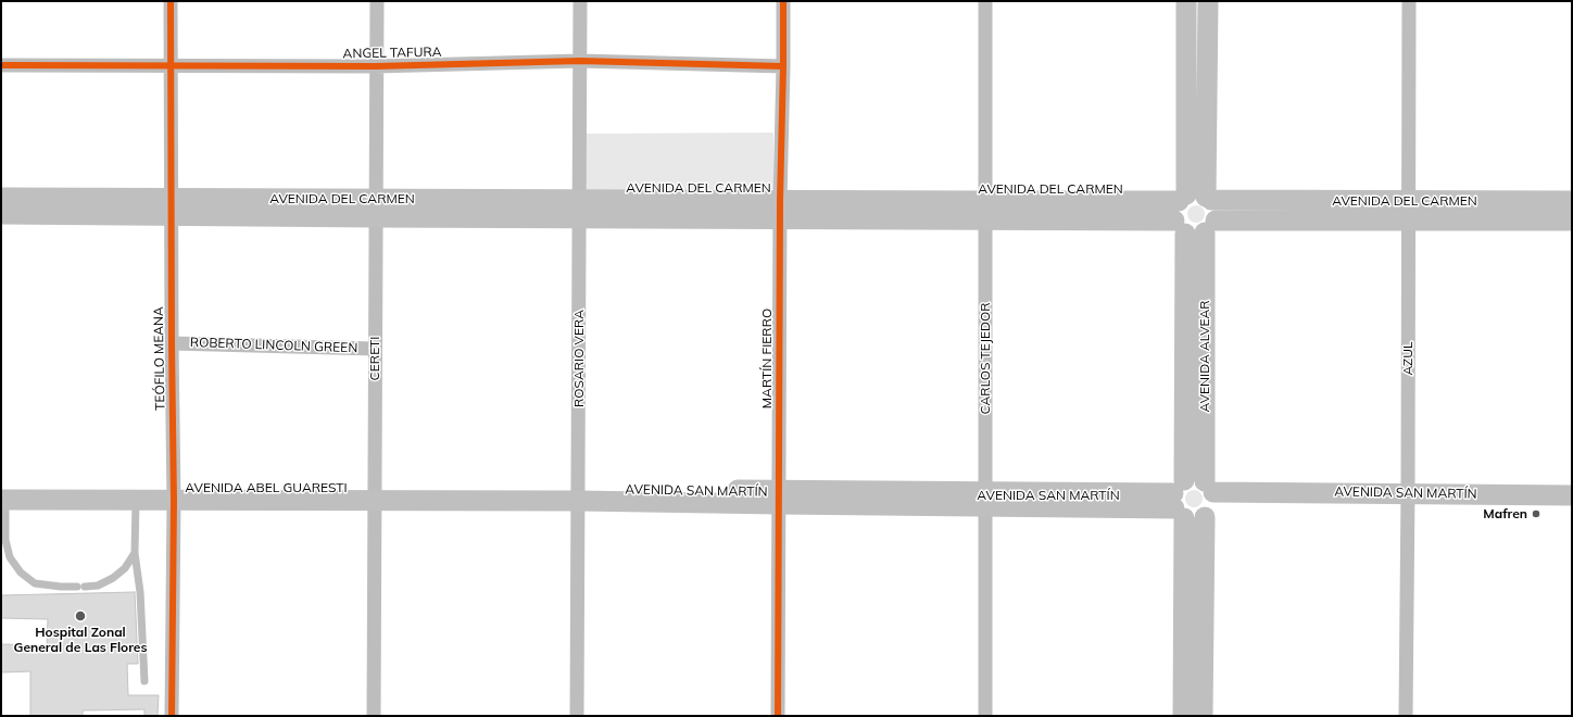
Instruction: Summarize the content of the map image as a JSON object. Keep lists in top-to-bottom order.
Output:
{
  "streets": {
    "main road": [
      "AVENIDA DEL CARMEN",
      "AVENIDA ALVEAR",
      "AVENIDA ABEL GUARESTI",
      "AVENIDA SAN MARTÍN"
    ],
    "street": [
      "ANGEL TAFURA",
      "ROBERTO LINCOLN GREEN",
      "TEÓFILO MEANA",
      "CERETI",
      "ROSARIO VERA",
      "MARTÍN FIERRO",
      "CARLOS TEJEDOR",
      "AZUL"
    ]
  },
  "crossings": [
    ["ANGEL TAFURA", "TEÓFILO MEANA"],
    ["ANGEL TAFURA", "CERETI"],
    ["ANGEL TAFURA", "ROSARIO VERA"],
    ["ANGEL TAFURA", "MARTÍN FIERRO"],
    ["AVENIDA DEL CARMEN", "AVENIDA ALVEAR"],
    ["AVENIDA DEL CARMEN", "TEÓFILO MEANA"],
    ["AVENIDA DEL CARMEN", "CERETI"],
    ["AVENIDA DEL CARMEN", "ROSARIO VERA"],
    ["AVENIDA DEL CARMEN", "MARTÍN FIERRO"],
    ["AVENIDA DEL CARMEN", "CARLOS TEJEDOR"],
    ["AVENIDA DEL CARMEN", "AZUL"],
    ["ROBERTO LINCOLN GREEN", "TEÓFILO MEANA"],
    ["ROBERTO LINCOLN GREEN", "CERETI"],
    ["AVENIDA ALVEAR", "AVENIDA SAN MARTÍN"],
    ["TEÓFILO MEANA", "AVENIDA ABEL GUARESTI"],
    ["CERETI", "AVENIDA ABEL GUARESTI"],
    ["CERETI", "AVENIDA SAN MARTÍN"],
    ["ROSARIO VERA", "AVENIDA SAN MARTÍN"],
    ["MARTÍN FIERRO", "AVENIDA SAN MARTÍN"],
    ["CARLOS TEJEDOR", "AVENIDA SAN MARTÍN"],
    ["AZUL", "AVENIDA SAN MARTÍN"],
    ["AVENIDA ABEL GUARESTI", "AVENIDA SAN MARTÍN"]
  ],
  "places": ["Mafren", "Hospital Zonal General de Las Flores"]
}
